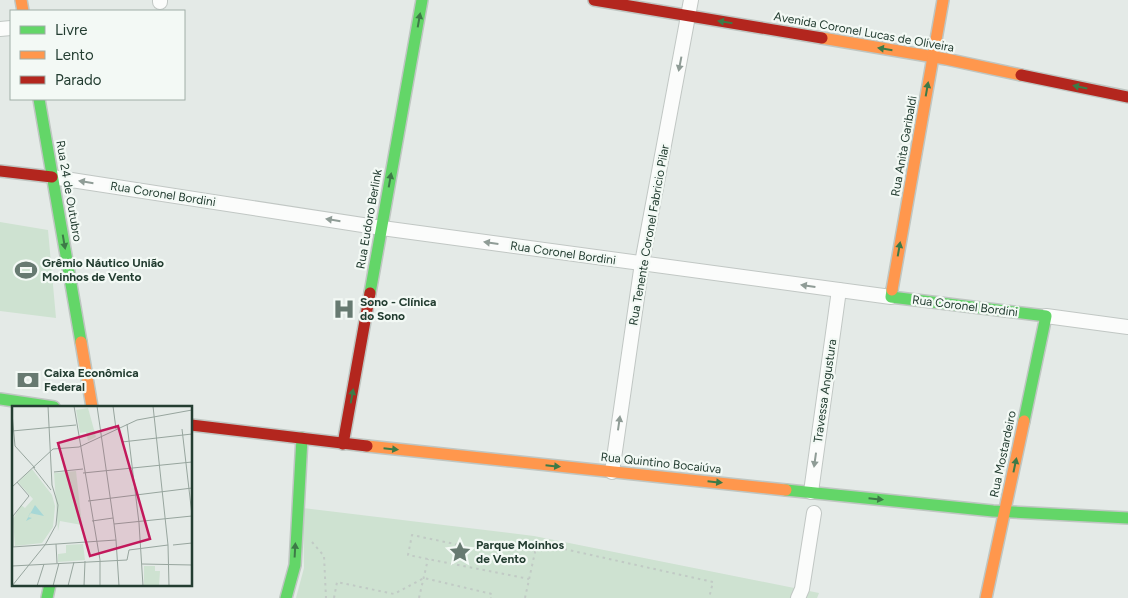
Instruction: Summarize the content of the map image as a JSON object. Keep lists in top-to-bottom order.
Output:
{
  "streets": {
    "street": [
      "Avenida Coronel Lucas de Oliveira",
      "Rua Anita Garibaldi",
      "Rua 24 de Outubro",
      "Rua Coronel Bordini",
      "Rua Eudoro Berlink",
      "Rua Tenente Coronel Fabricio Pilar",
      "Travessa Angustura",
      "Rua Mostardeiro",
      "Rua Quintino Bocaiúva"
    ]
  },
  "crossings": [
    ["Avenida Coronel Lucas de Oliveira", "Rua Anita Garibaldi"],
    ["Avenida Coronel Lucas de Oliveira", "Rua Tenente Coronel Fabricio Pilar"],
    ["Rua Anita Garibaldi", "Rua Coronel Bordini"],
    ["Rua 24 de Outubro", "Rua Coronel Bordini"],
    ["Rua Coronel Bordini", "Rua Eudoro Berlink"],
    ["Rua Coronel Bordini", "Rua Tenente Coronel Fabricio Pilar"],
    ["Rua Coronel Bordini", "Travessa Angustura"],
    ["Rua Coronel Bordini", "Rua Mostardeiro"],
    ["Rua Eudoro Berlink", "Rua Quintino Bocaiúva"],
    ["Rua Tenente Coronel Fabricio Pilar", "Rua Quintino Bocaiúva"],
    ["Travessa Angustura", "Rua Quintino Bocaiúva"],
    ["Rua Mostardeiro", "Rua Quintino Bocaiúva"]
  ],
  "one_way": [
    "Avenida Coronel Lucas de Oliveira",
    "Rua Anita Garibaldi",
    "Rua 24 de Outubro",
    "Rua Coronel Bordini",
    "Rua Eudoro Berlink",
    "Travessa Angustura",
    "Rua Mostardeiro",
    "Rua Quintino Bocaiúva"
  ],
  "places": {
    "sports": ["Grêmio Náutico União Moinhos de Vento"],
    "hospital": ["Sono - Clínica do Sono"],
    "bank": ["Caixa Econômica Federal"],
    "place": ["Parque Moinhos de Vento"]
  },
  "legend": ["Livre", "Lento", "Parado"]
}
